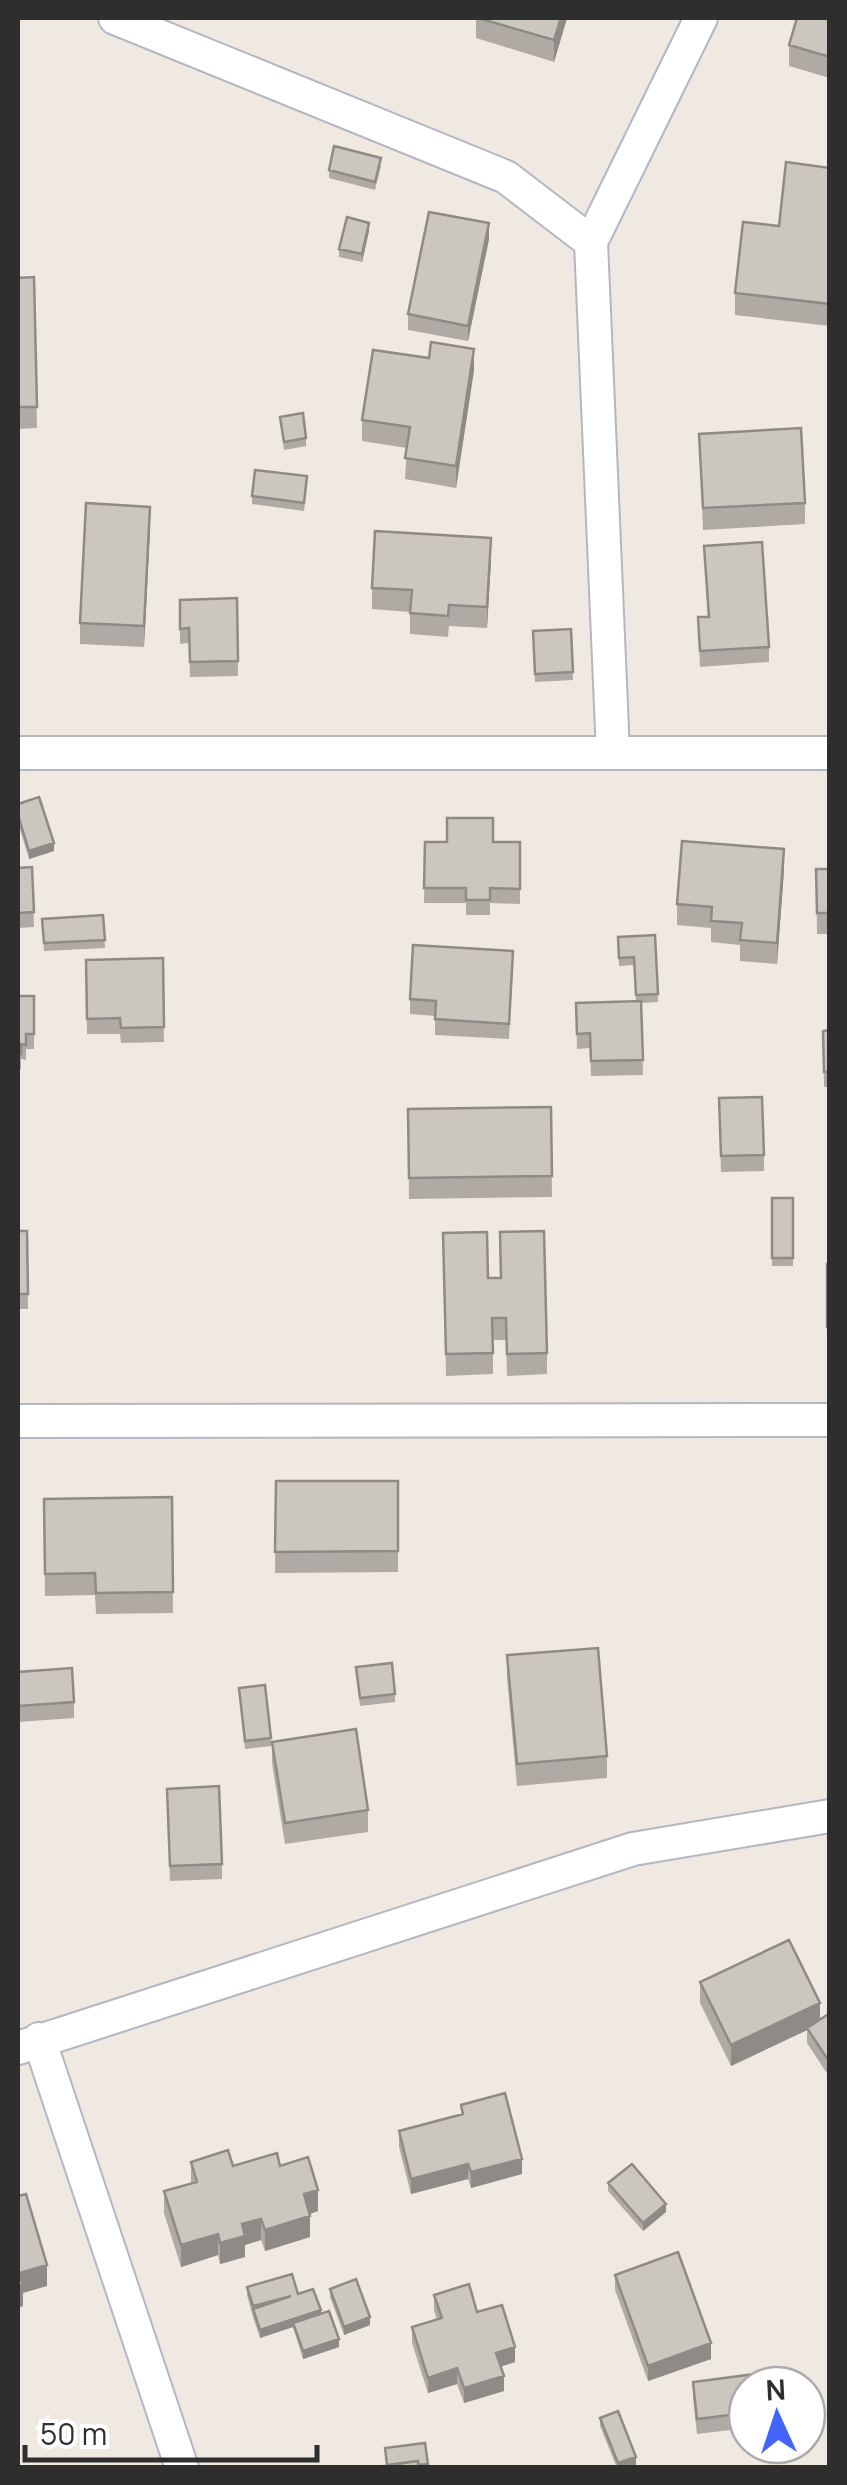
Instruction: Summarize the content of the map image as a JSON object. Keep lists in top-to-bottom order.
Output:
{
  "scale_bar": "50 m",
  "north": "top"
}
